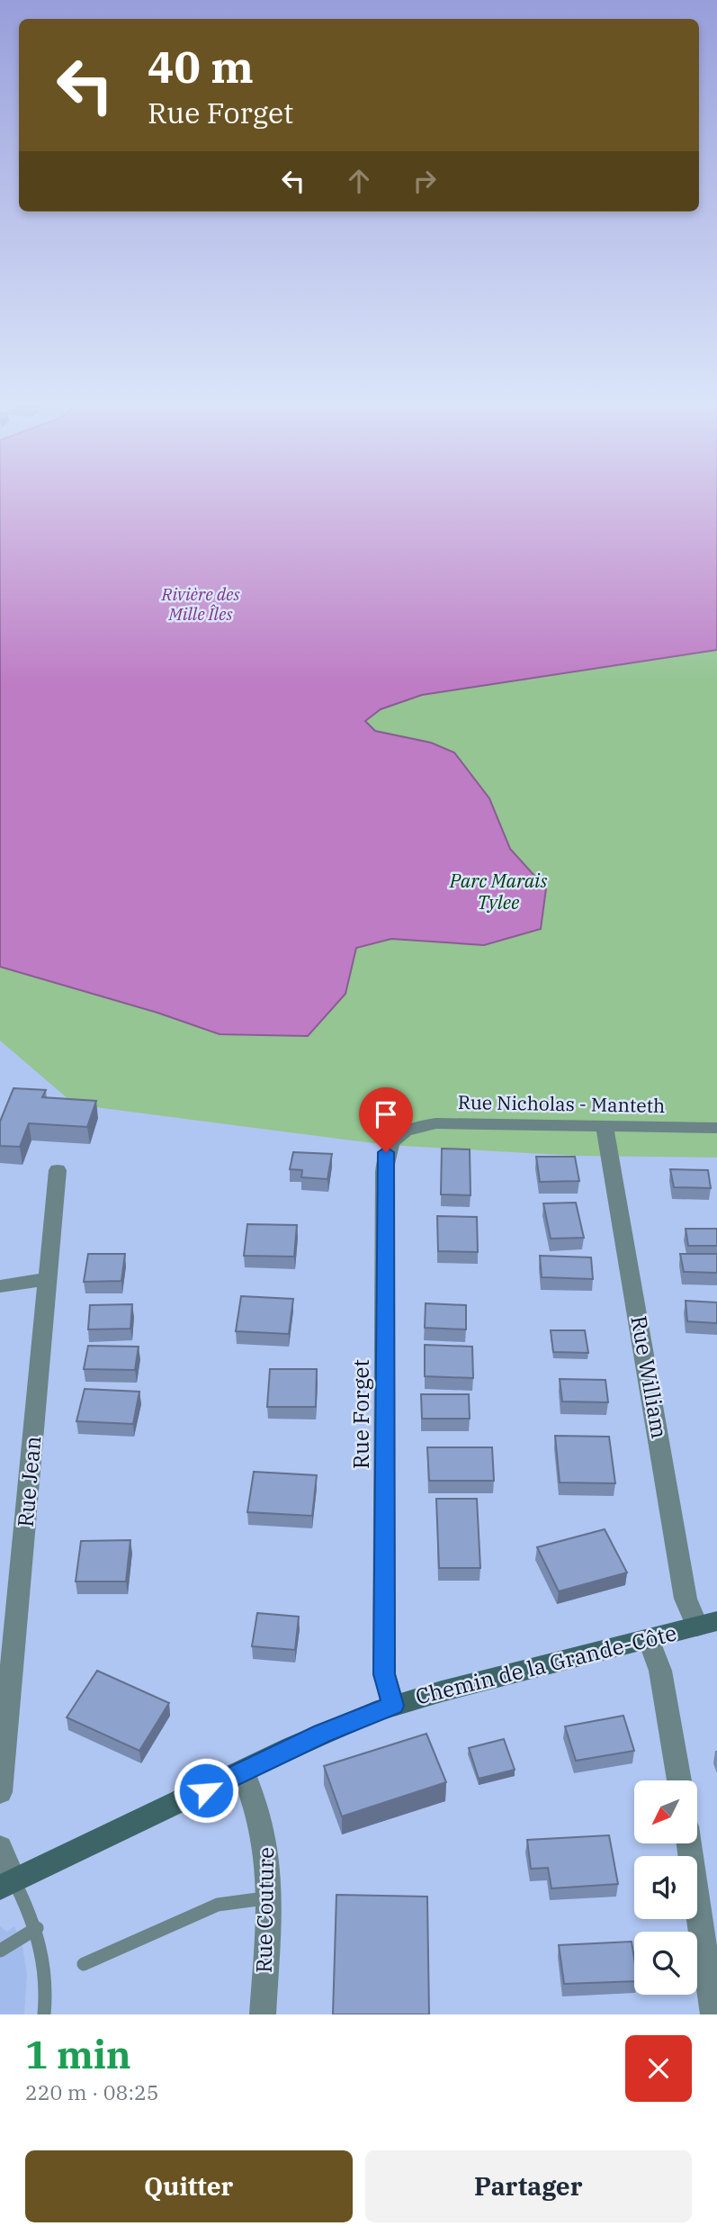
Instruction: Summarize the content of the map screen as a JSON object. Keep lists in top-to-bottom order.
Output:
{
  "streets": {
    "main road": ["Chemin de la Grande-Côte"],
    "street": [
      "Rue Nicholas - Manteth",
      "Rue William",
      "Rue Forget",
      "Rue Jean",
      "Rue Couture"
    ]
  },
  "crossings": [
    ["Rue Nicholas - Manteth", "Rue William"],
    ["Rue Nicholas - Manteth", "Rue Forget"],
    ["Rue William", "Chemin de la Grande-Côte"],
    ["Rue Forget", "Chemin de la Grande-Côte"],
    ["Chemin de la Grande-Côte", "Rue Couture"]
  ],
  "water": ["Rivière des Mille Îles"],
  "parks": ["Parc Marais Tylee"],
  "north": "bottom left",
  "page": {
    "turn": ["40 m", "Rue Forget"],
    "heading": ["1 min", "220 m · 08:25"],
    "buttons": ["Quitter", "Partager"]
  }
}
